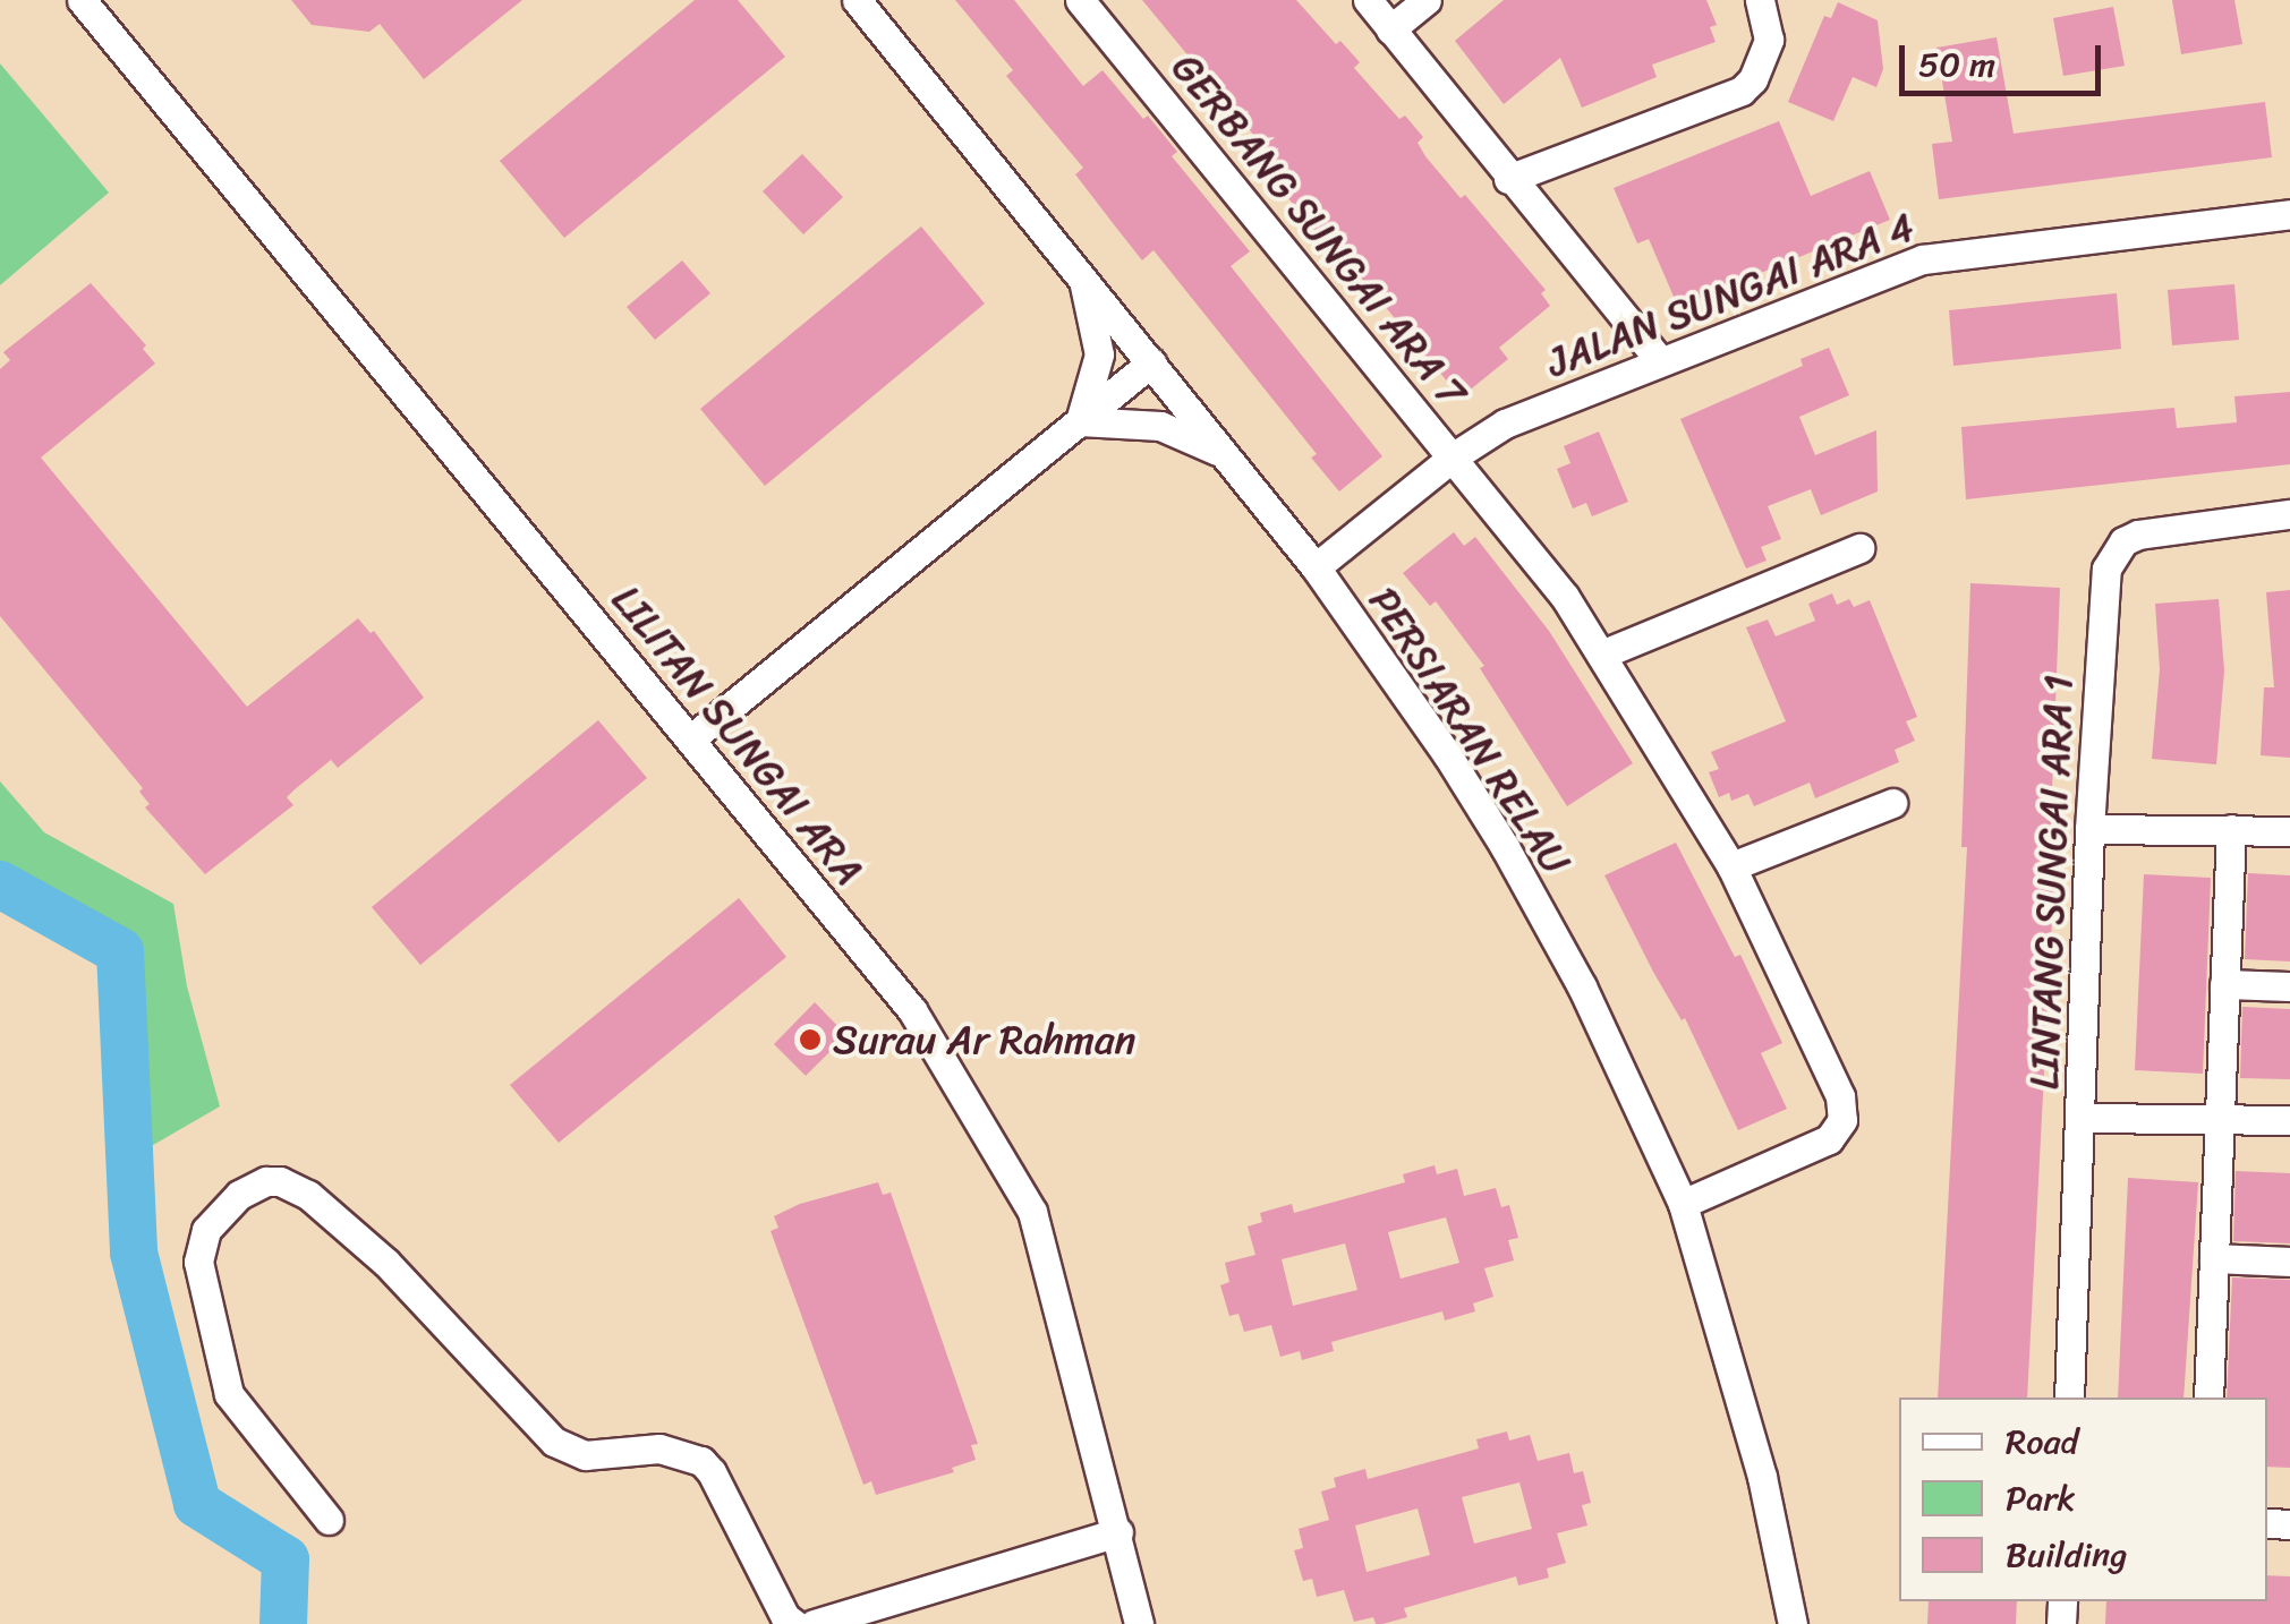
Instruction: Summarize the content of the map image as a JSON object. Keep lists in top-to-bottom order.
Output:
{
  "streets": {
    "street": [
      "GERBANG SUNGAI ARA 7",
      "JALAN SUNGAI ARA 4",
      "PERSIARAN RELAU",
      "LILITAN SUNGAI ARA",
      "LINTANG SUNGAI ARA 1"
    ]
  },
  "crossings": [
    ["GERBANG SUNGAI ARA 7", "JALAN SUNGAI ARA 4"],
    ["GERBANG SUNGAI ARA 7", "PERSIARAN RELAU"],
    ["JALAN SUNGAI ARA 4", "PERSIARAN RELAU"]
  ],
  "places": ["Surau Ar Rahman"],
  "legend": ["Road", "Park", "Building"],
  "scale_bar": "50 m"
}
